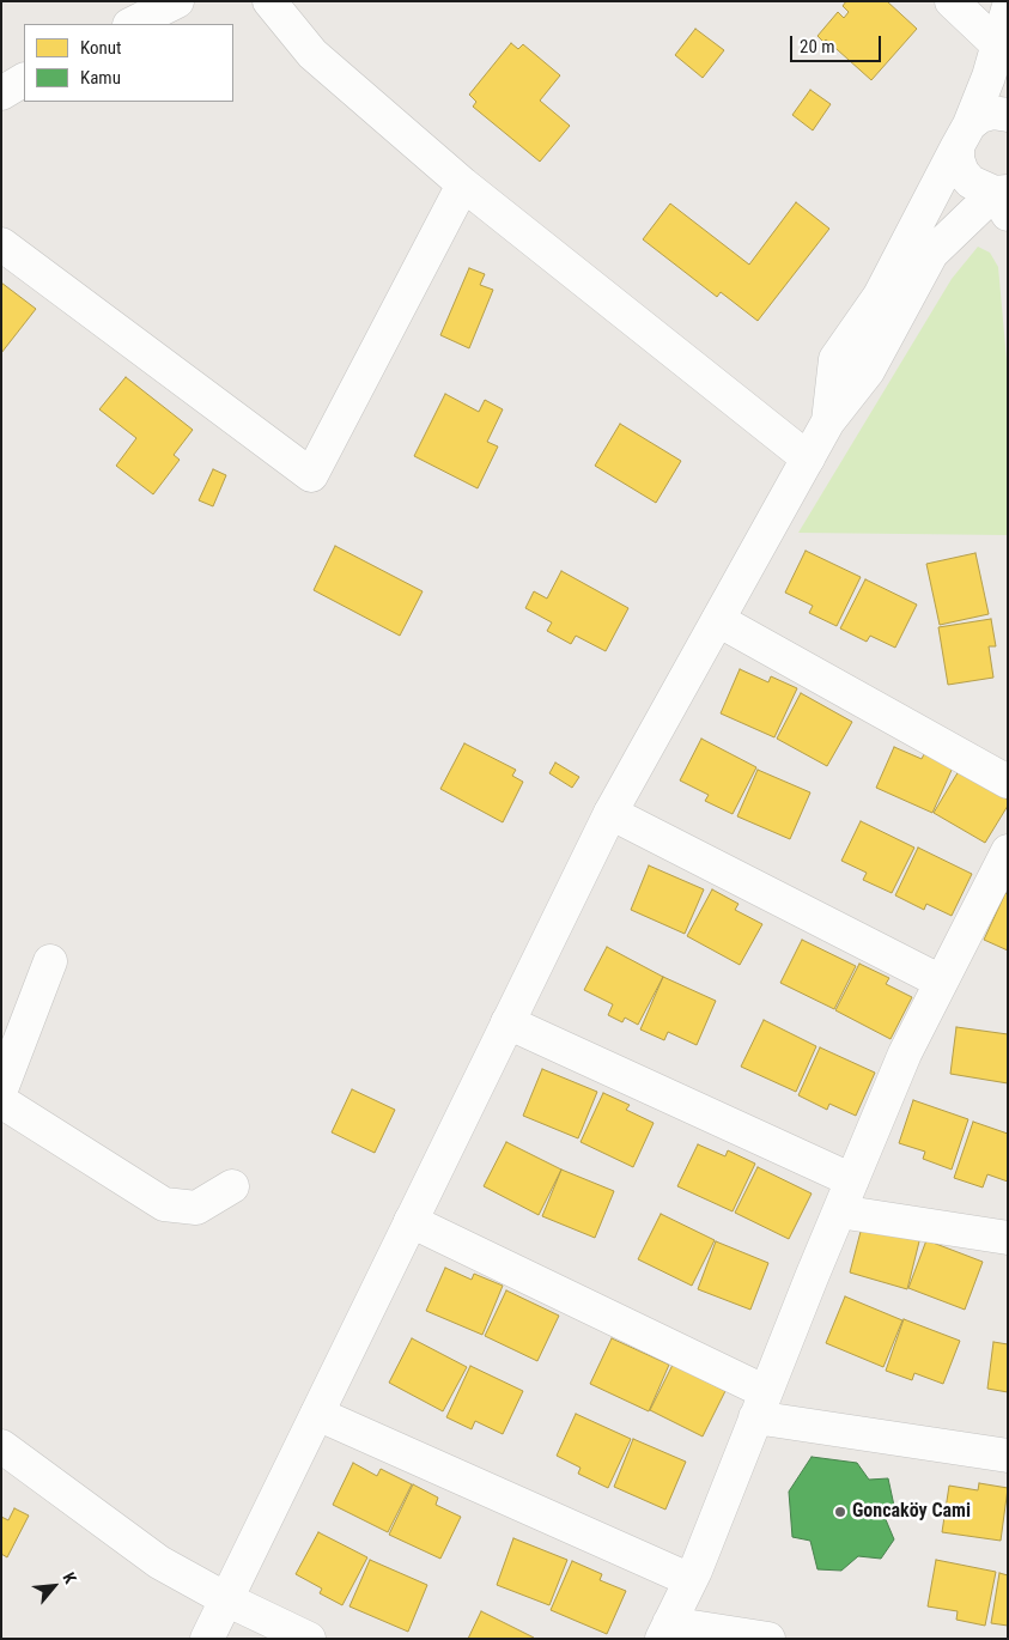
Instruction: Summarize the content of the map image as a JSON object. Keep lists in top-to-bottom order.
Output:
{
  "places": ["Goncaköy Cami"],
  "legend": ["Konut", "Kamu"],
  "scale_bar": "20 m",
  "north": "top right"
}
